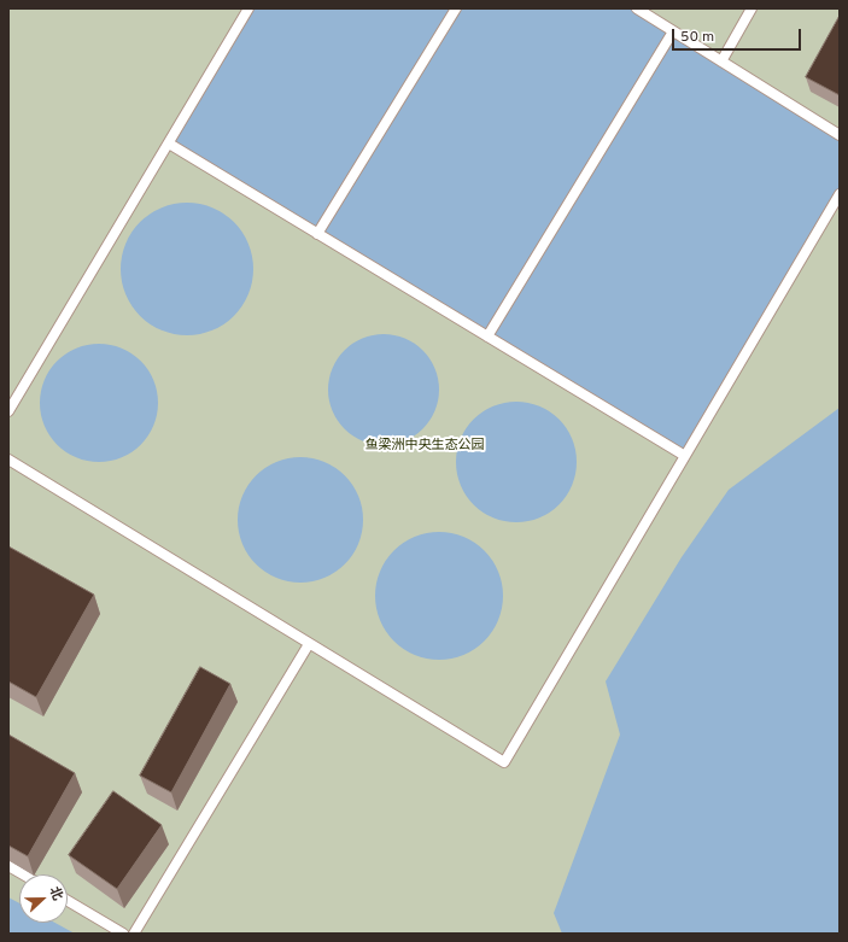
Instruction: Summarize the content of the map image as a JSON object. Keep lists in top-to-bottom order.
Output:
{
  "parks": ["鱼梁洲中央生态公园"],
  "scale_bar": "50 m",
  "north": "right"
}
